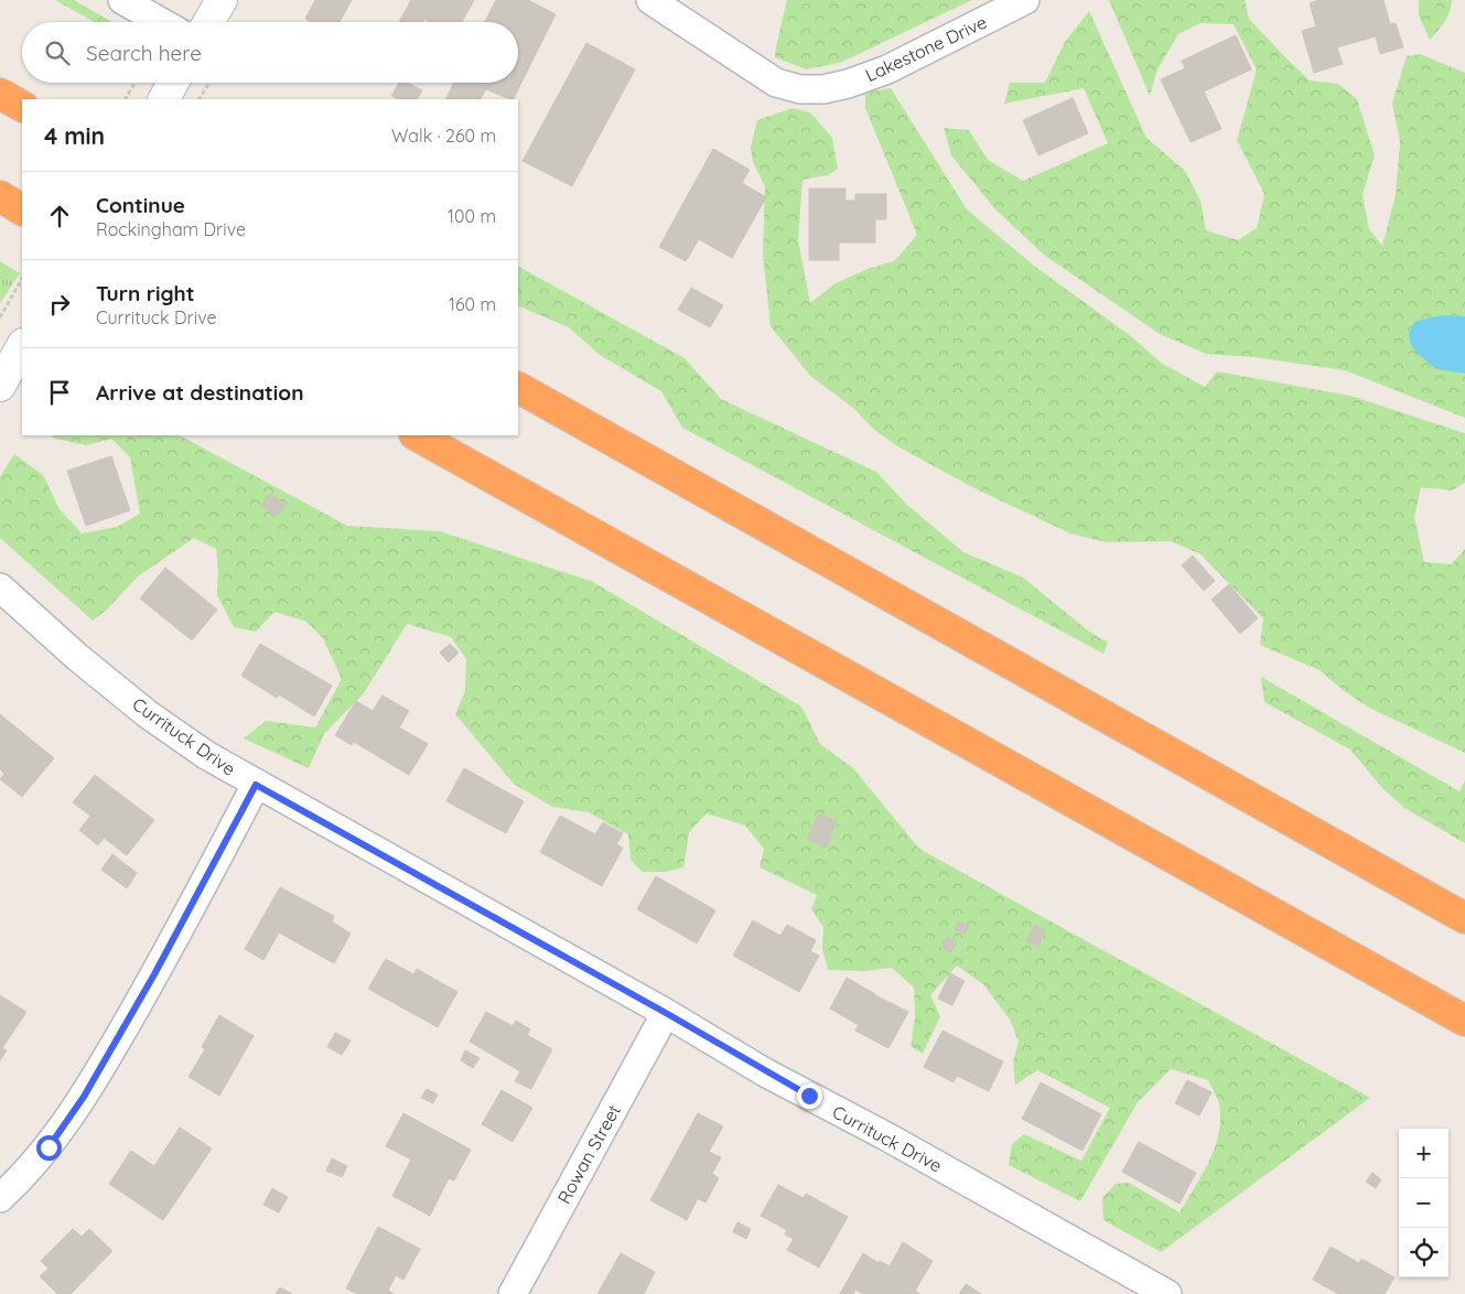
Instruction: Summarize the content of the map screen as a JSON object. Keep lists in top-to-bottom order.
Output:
{
  "streets": {
    "street": ["Lakestone Drive", "Currituck Drive", "Rowan Street"]
  },
  "crossings": [
    ["Currituck Drive", "Rowan Street"]
  ],
  "page": {
    "search": "Search here",
    "heading": ["4 min", "Walk · 260 m"],
    "list": [
      ["Continue", "Rockingham Drive", "100 m"],
      ["Turn right", "Currituck Drive", "160 m"],
      "Arrive at destination"
    ],
    "map_buttons": ["+", "−"]
  }
}
